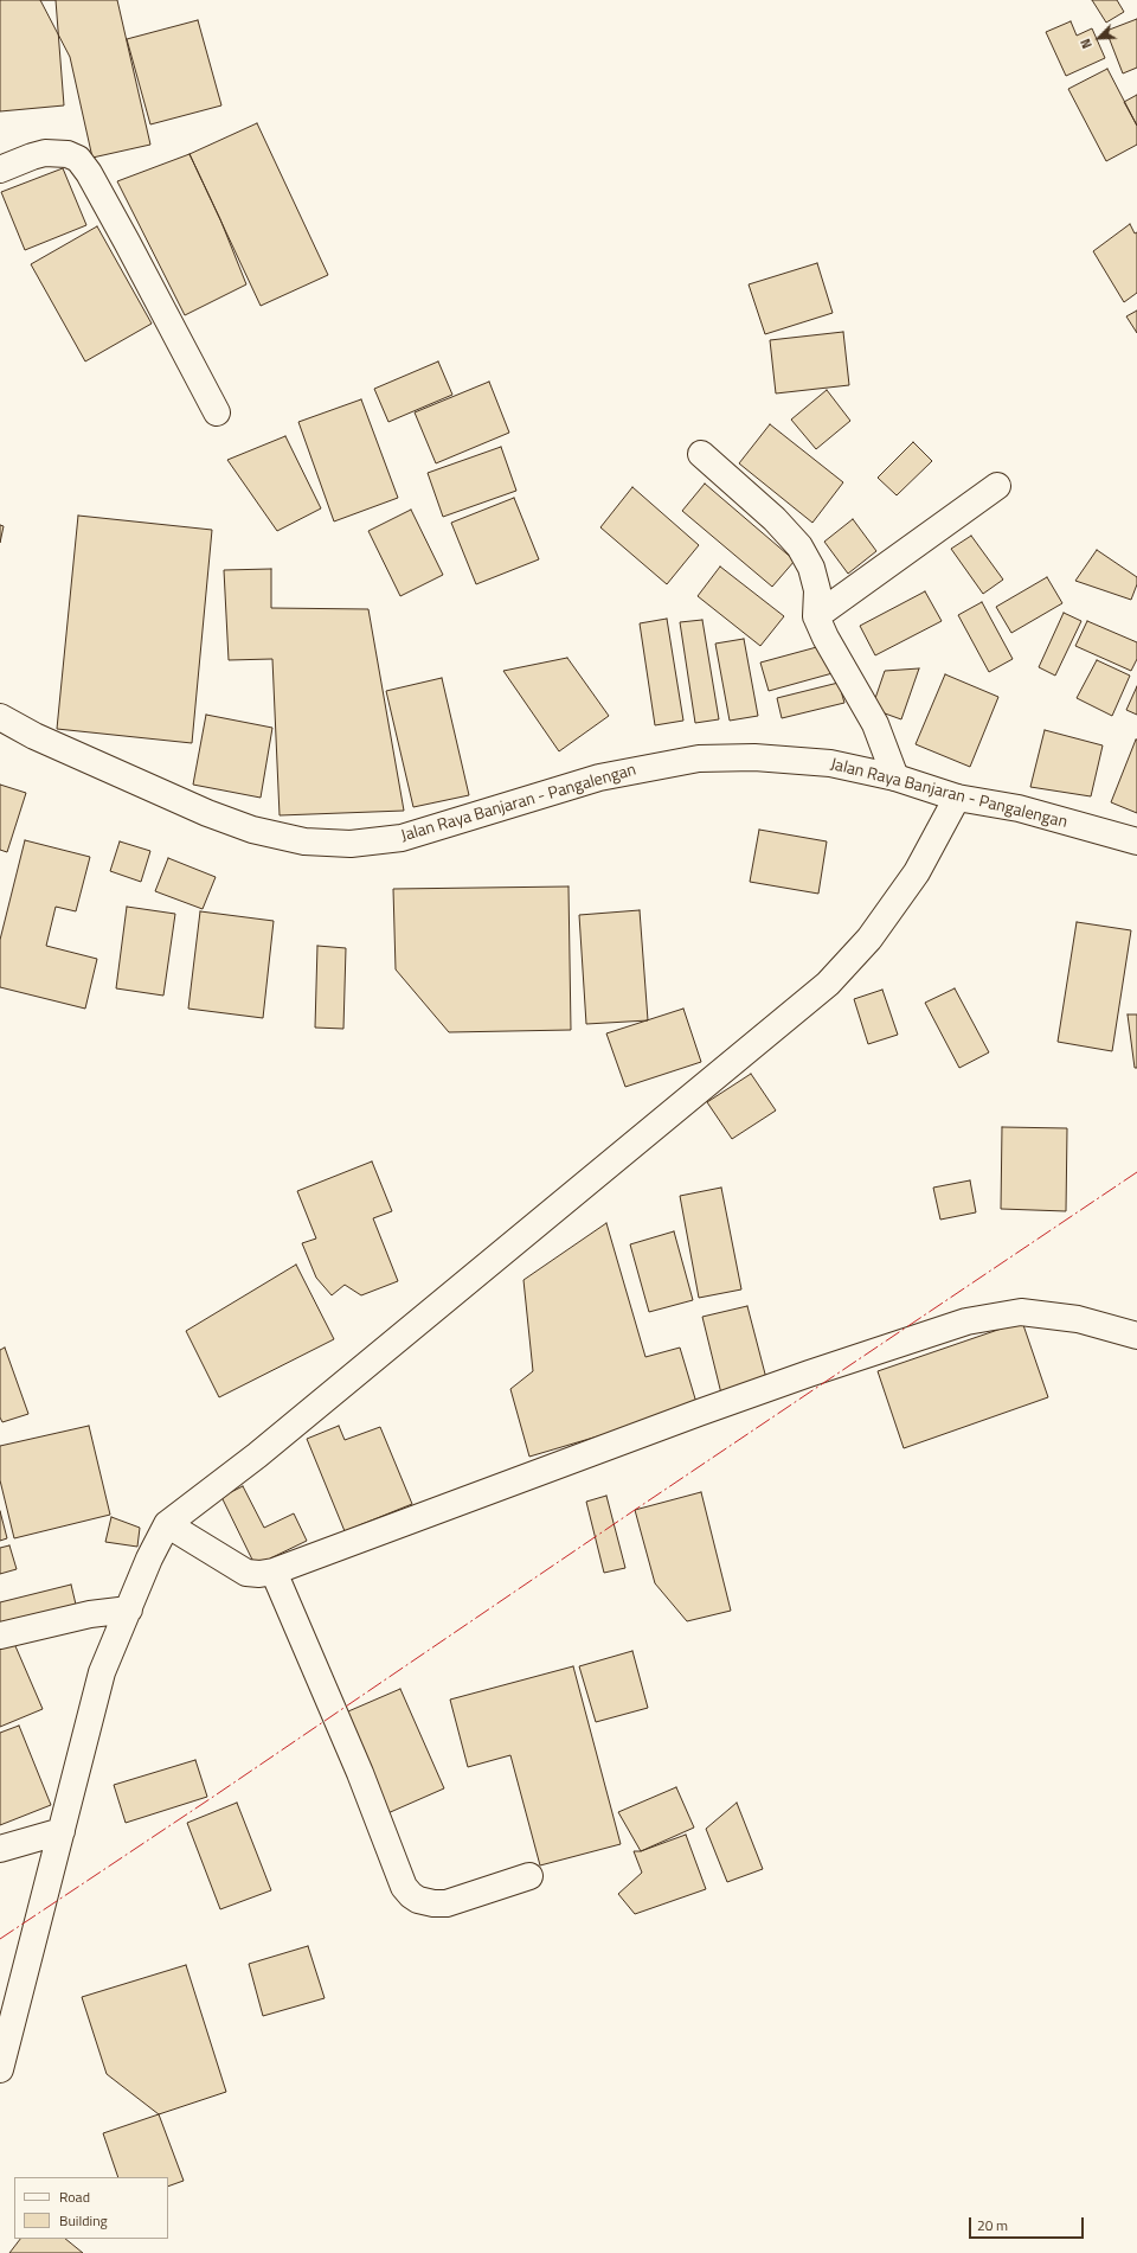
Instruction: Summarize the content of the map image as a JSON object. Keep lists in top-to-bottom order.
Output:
{
  "streets": {
    "street": ["Jalan Raya Banjaran - Pangalengan"]
  },
  "legend": ["Road", "Building"],
  "scale_bar": "20 m",
  "north": "bottom left"
}
